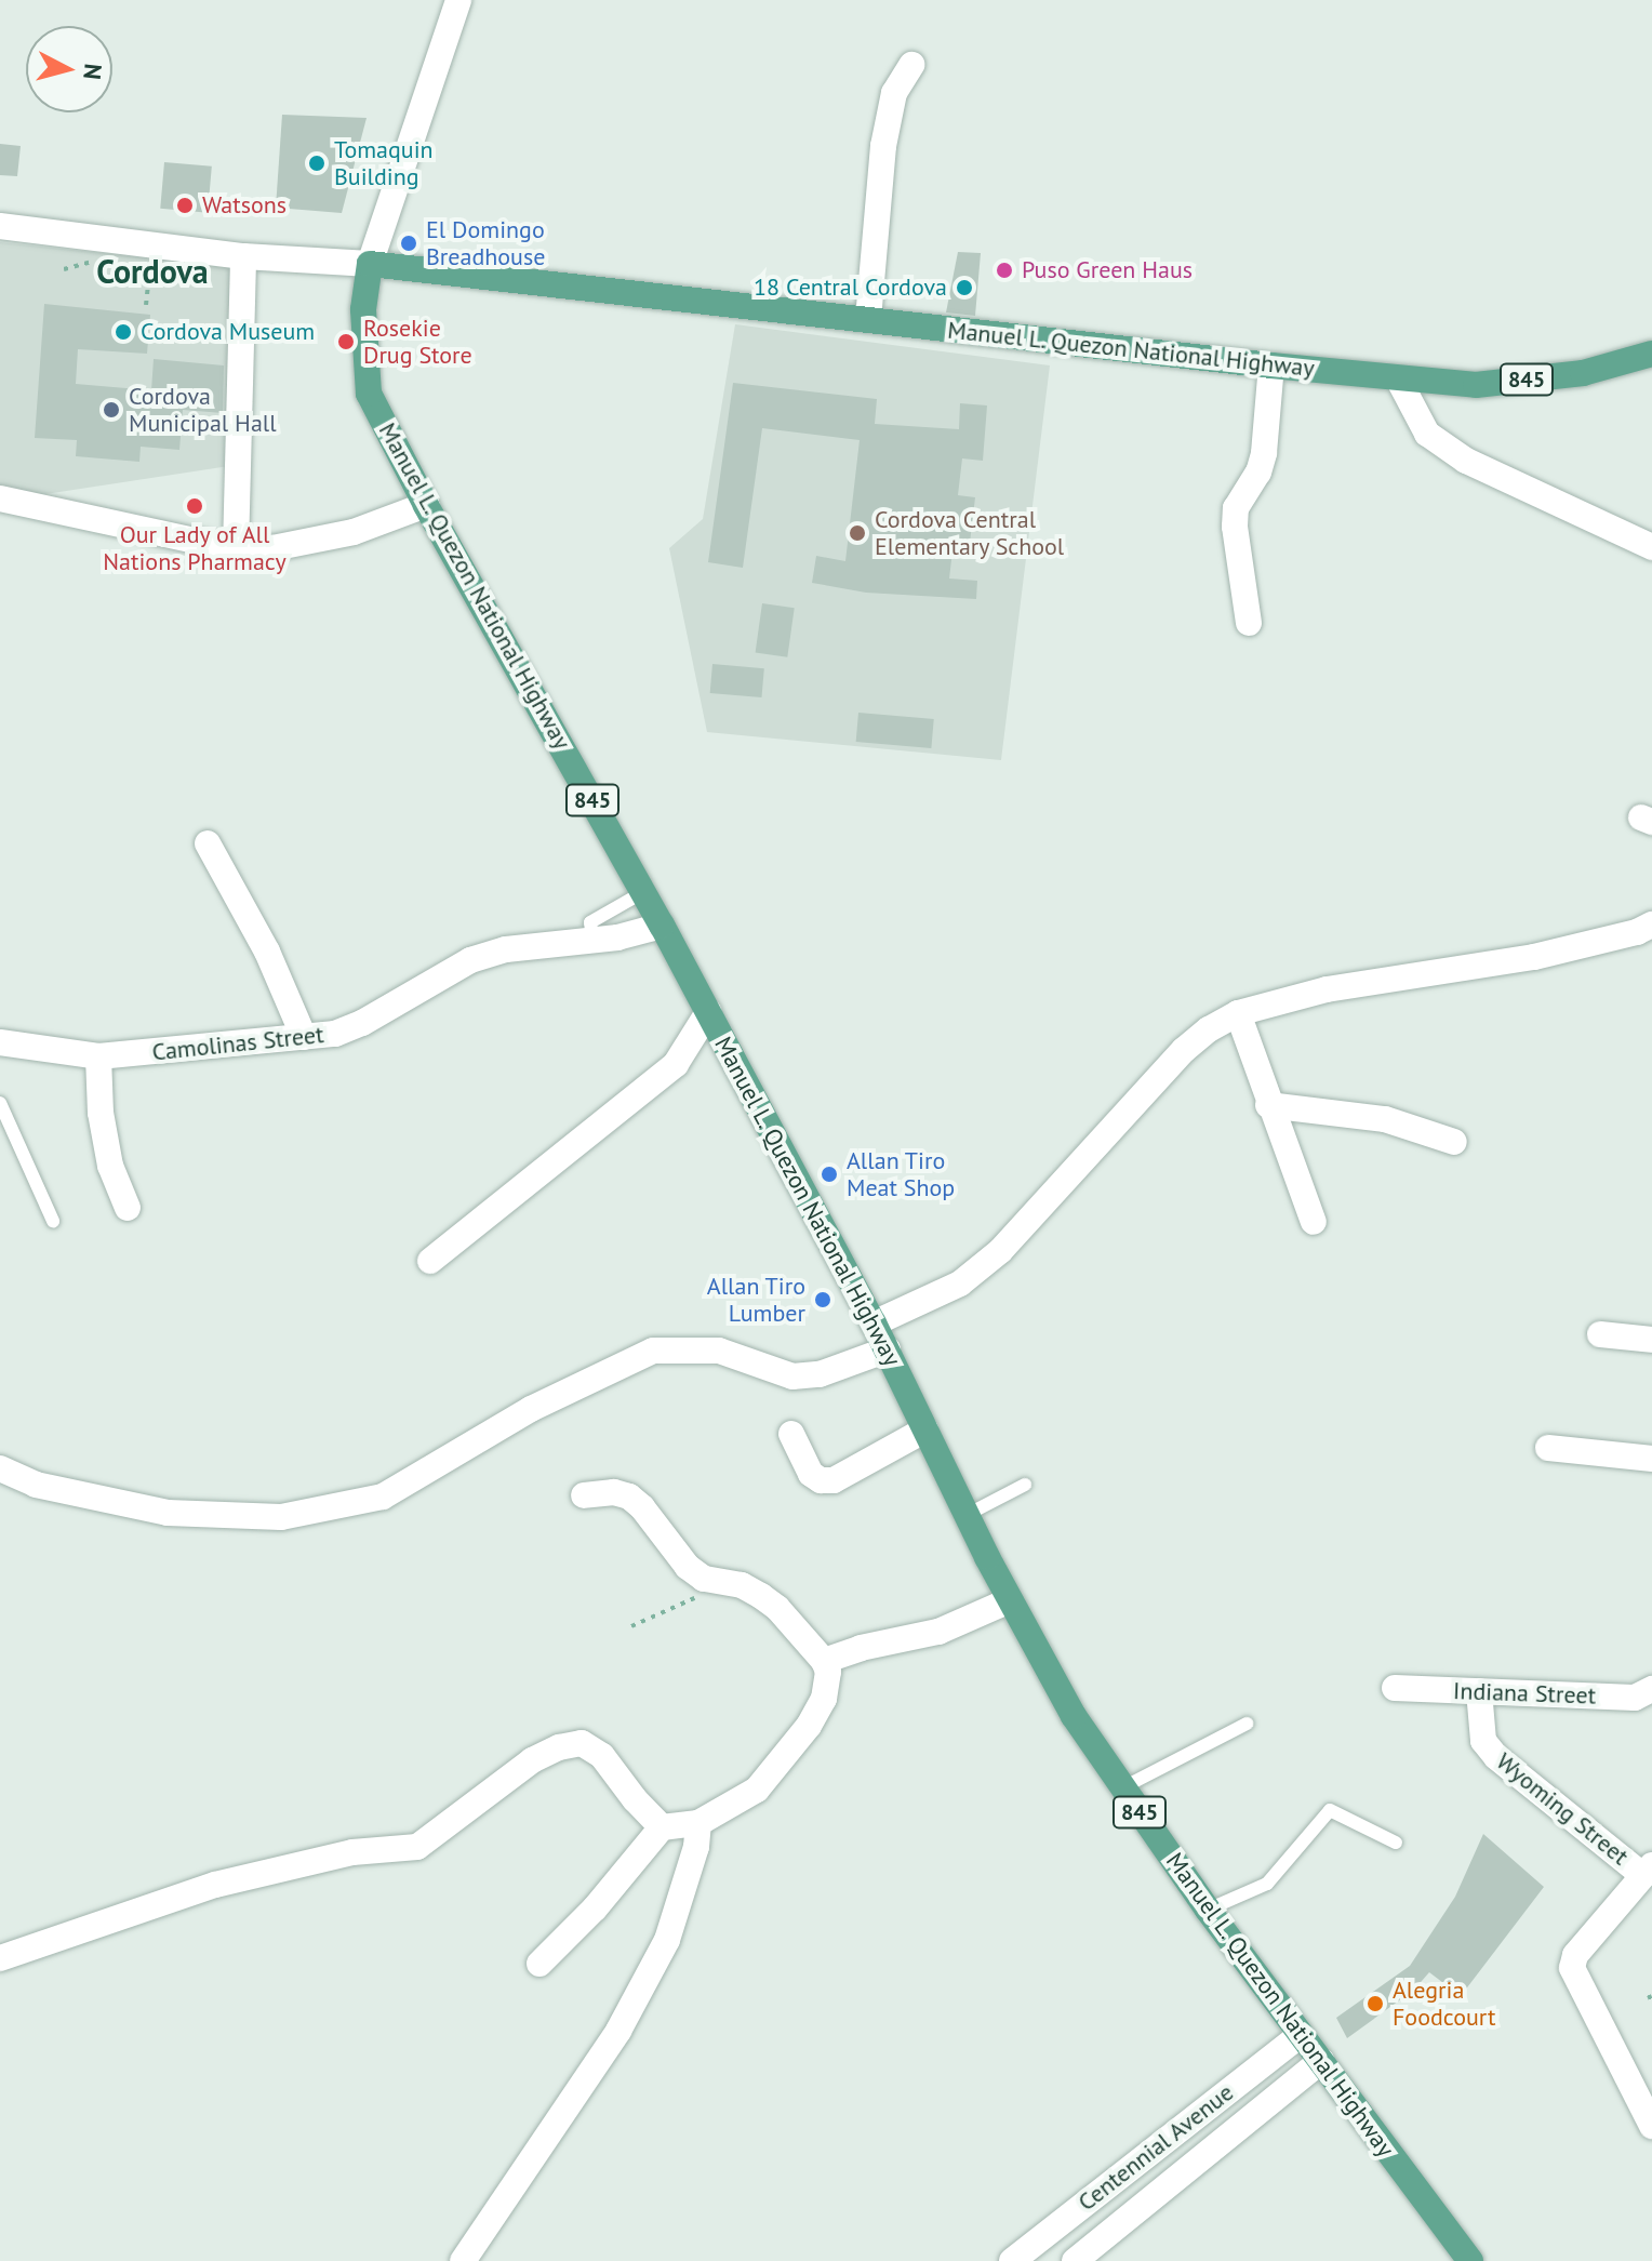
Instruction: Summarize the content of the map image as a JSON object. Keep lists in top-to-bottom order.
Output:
{
  "streets": {
    "main road": ["Manuel L. Quezon National Highway", "845"],
    "street": [
      "Camolinas Street",
      "Indiana Street",
      "Wyoming Street",
      "Centennial Avenue"
    ]
  },
  "crossings": [
    ["Manuel L. Quezon National Highway", "Camolinas Street"],
    ["Manuel L. Quezon National Highway", "Centennial Avenue"],
    ["Indiana Street", "Wyoming Street"]
  ],
  "districts": ["Cordova"],
  "places": [
    "Tomaquin Building",
    "Watsons",
    "El Domingo Breadhouse",
    "Puso Green Haus",
    "18 Central Cordova",
    "Cordova Museum",
    "Rosekie Drug Store",
    "Cordova Municipal Hall",
    "Our Lady of All Nations Pharmacy",
    "Cordova Central Elementary School",
    "Allan Tiro Meat Shop",
    "Allan Tiro Lumber",
    "Alegria Foodcourt"
  ],
  "north": "right"
}
